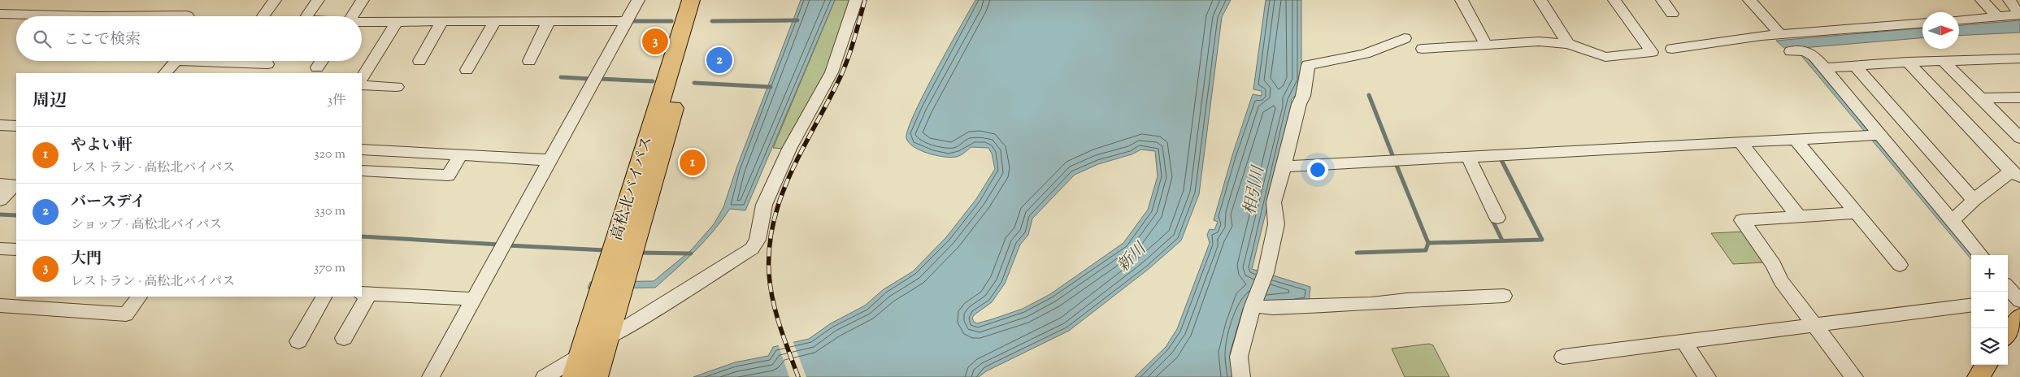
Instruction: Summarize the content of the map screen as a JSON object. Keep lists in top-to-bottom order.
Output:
{
  "streets": {
    "highway": ["高松北バイパス"]
  },
  "water": ["相引川", "新川"],
  "north": "right",
  "page": {
    "search": "ここで検索",
    "pins": ["3", "2", "1"],
    "heading": ["周辺", "3件"],
    "list": [
      {
        "mark": "1",
        "name": "やよい軒",
        "note": "レストラン · 高松北バイパス",
        "value": "320 m"
      },
      {
        "mark": "2",
        "name": "バースデイ",
        "note": "ショップ · 高松北バイパス",
        "value": "330 m"
      },
      {
        "mark": "3",
        "name": "大門",
        "note": "レストラン · 高松北バイパス",
        "value": "370 m"
      }
    ],
    "map_buttons": ["+", "−"]
  }
}
